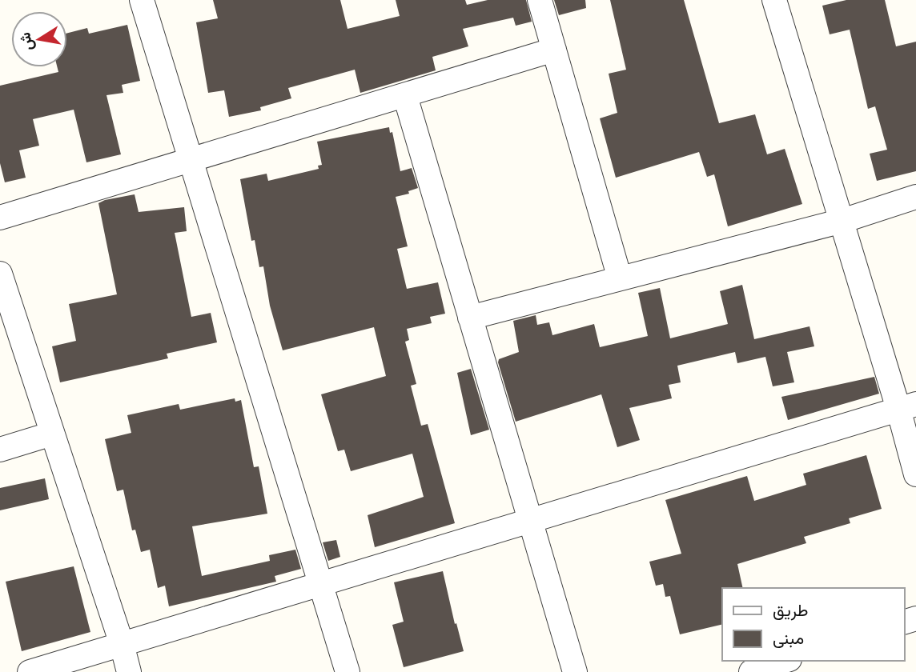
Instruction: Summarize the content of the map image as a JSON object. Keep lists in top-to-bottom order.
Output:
{
  "legend": ["طريق", "مبنى"],
  "north": "left"
}
